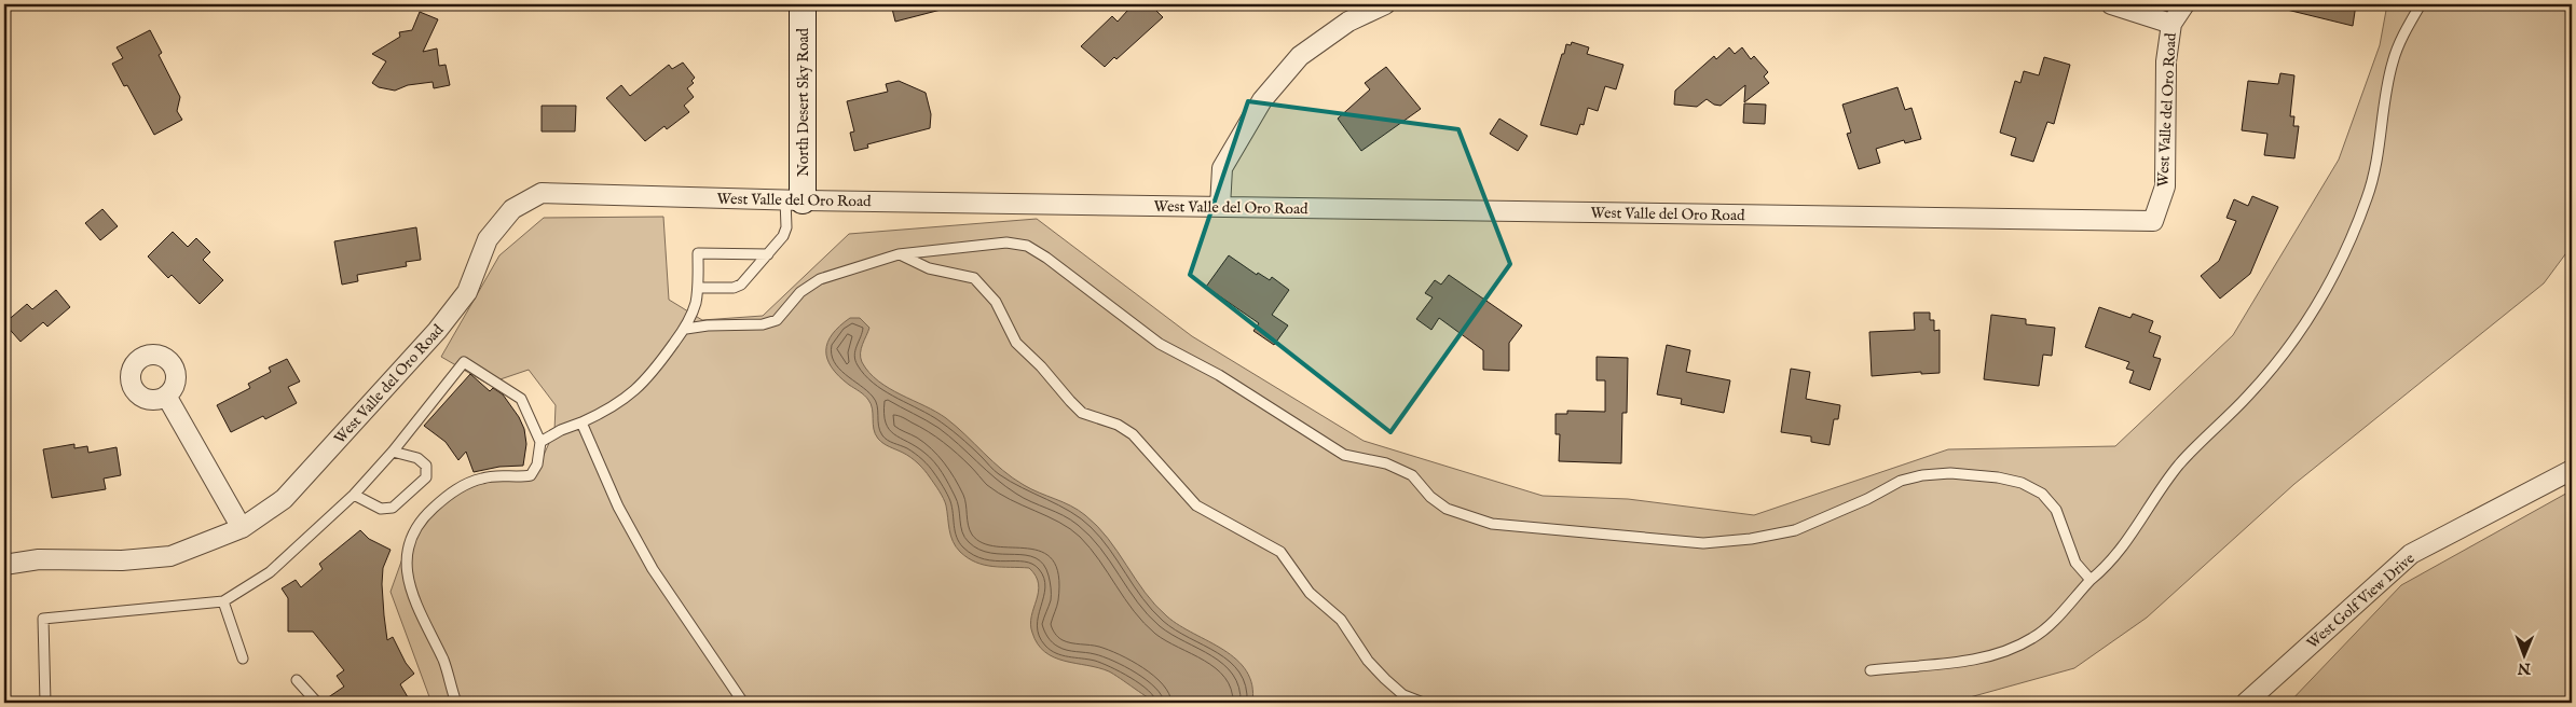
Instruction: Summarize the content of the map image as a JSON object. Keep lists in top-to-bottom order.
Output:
{
  "streets": {
    "street": ["North Desert Sky Road", "West Valle del Oro Road", "West Golf View Drive"]
  },
  "crossings": [
    ["North Desert Sky Road", "West Valle del Oro Road"]
  ],
  "north": "bottom"
}
